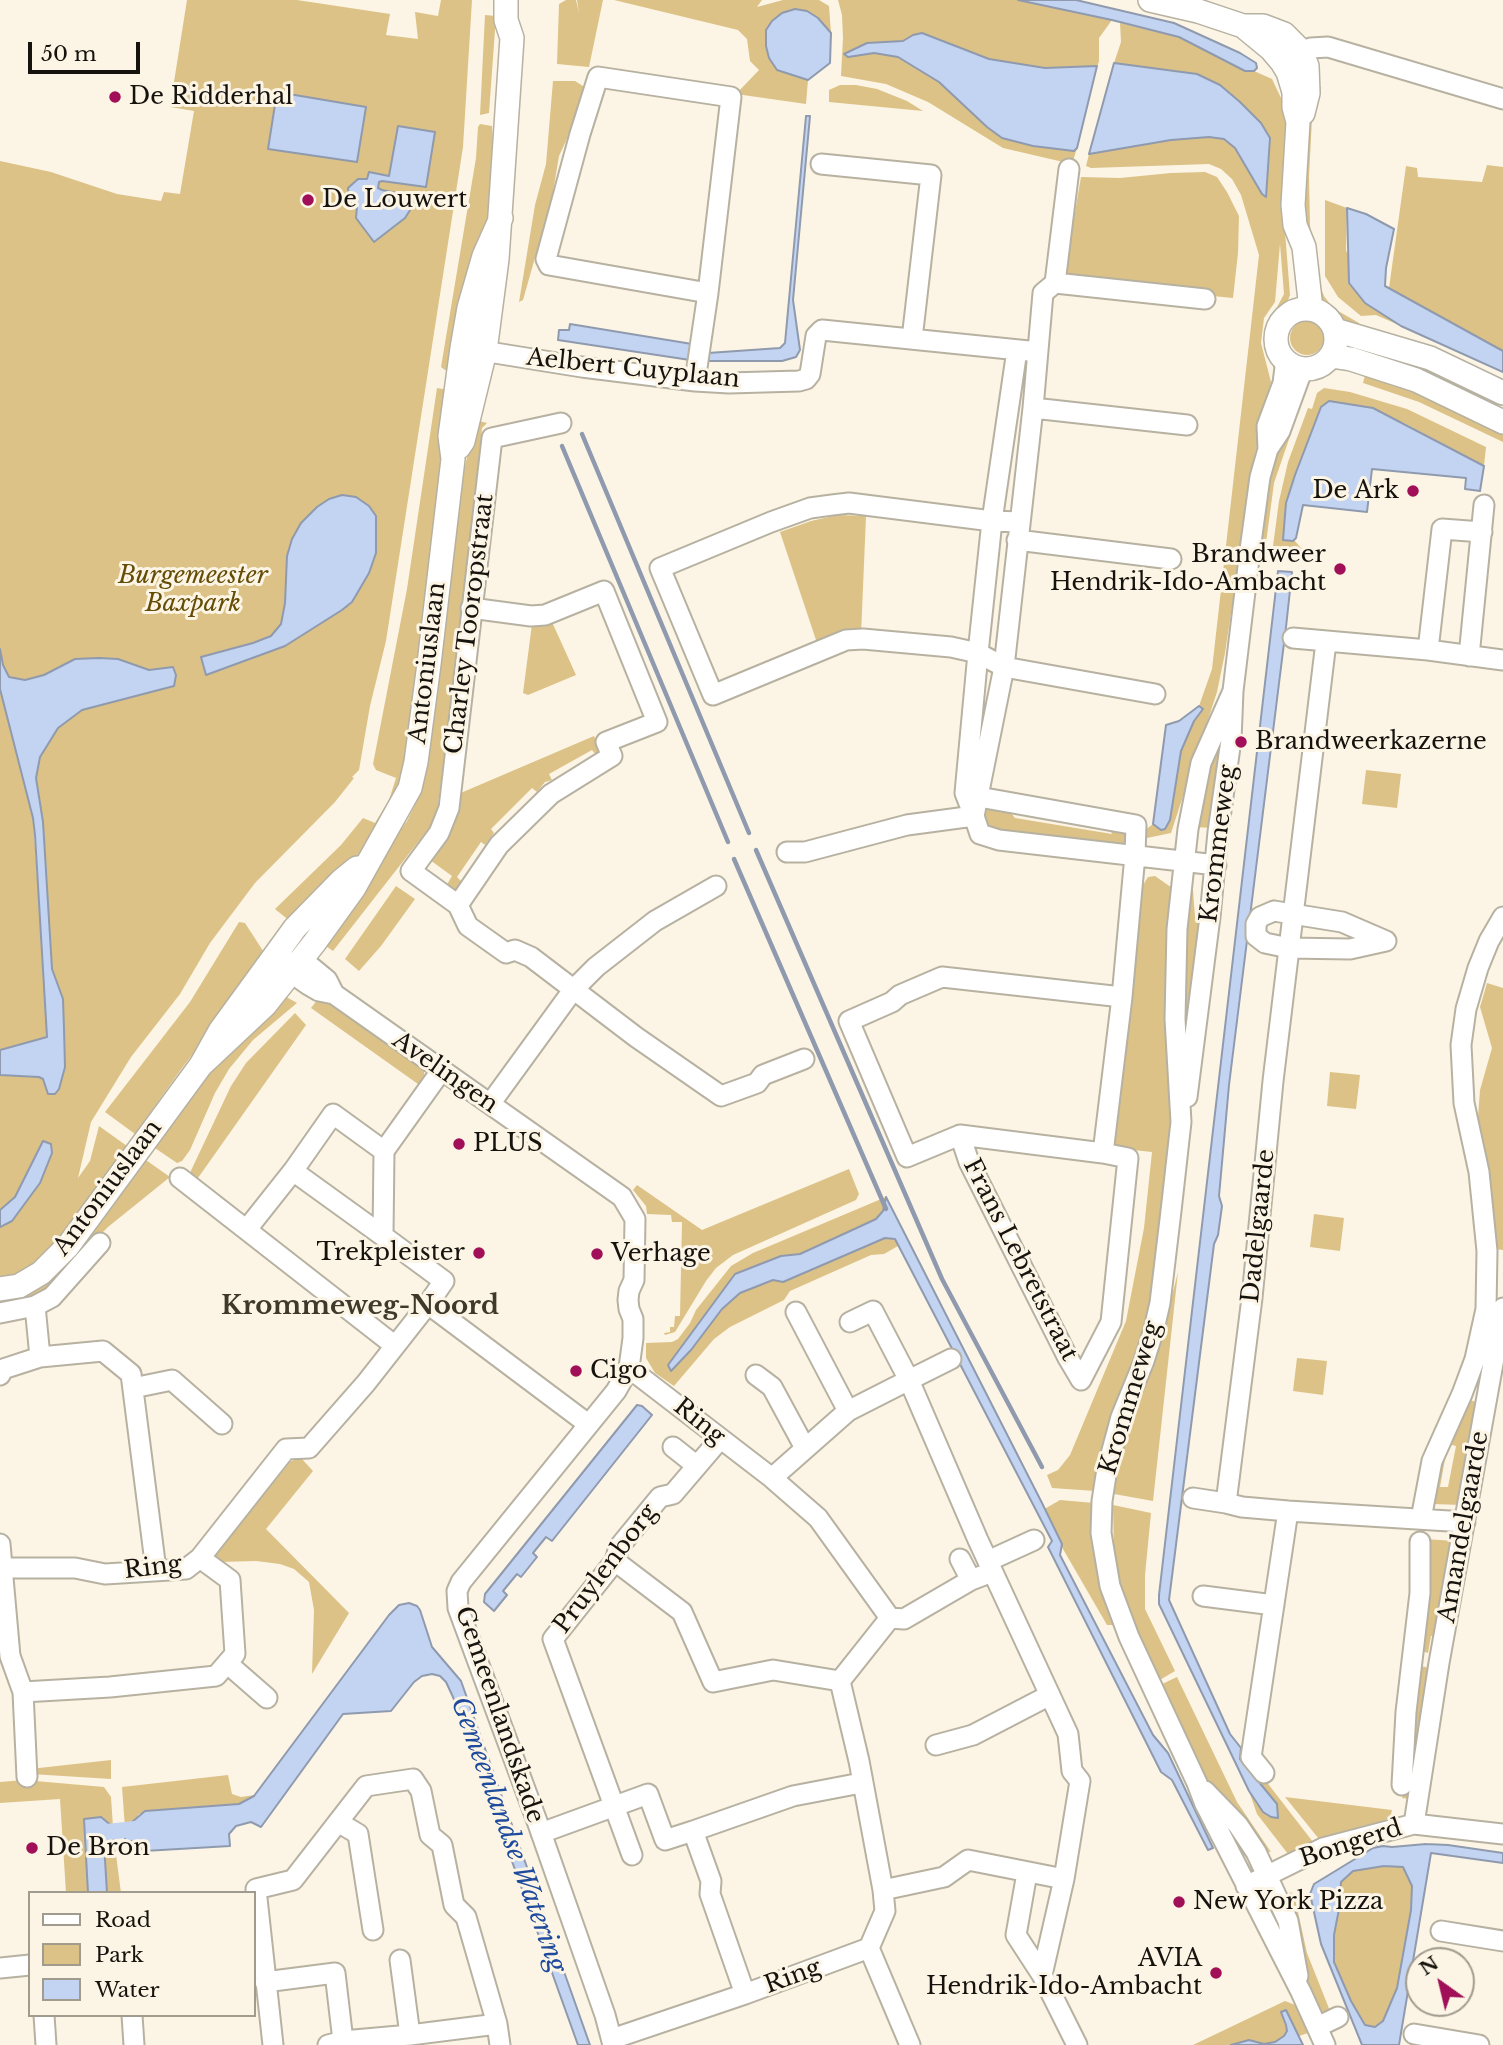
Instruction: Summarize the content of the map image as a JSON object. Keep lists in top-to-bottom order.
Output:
{
  "streets": {
    "main road": ["Antoniuslaan"],
    "street": [
      "Aelbert Cuyplaan",
      "Charley Tooropstraat",
      "Krommeweg",
      "Avelingen",
      "Dadelgaarde",
      "Frans Lebretstraat",
      "Ring",
      "Amandelgaarde",
      "Pruylenborg",
      "Gemeenlandskade",
      "Bongerd"
    ]
  },
  "crossings": [
    ["Aelbert Cuyplaan", "Antoniuslaan"],
    ["Antoniuslaan", "Avelingen"],
    ["Krommeweg", "Bongerd"],
    ["Avelingen", "Ring"],
    ["Ring", "Pruylenborg"],
    ["Ring", "Gemeenlandskade"],
    ["Amandelgaarde", "Bongerd"]
  ],
  "districts": ["Krommeweg-Noord"],
  "water": ["Gemeenlandse Watering"],
  "parks": ["Burgemeester Baxpark"],
  "places": [
    "De Ridderhal",
    "De Louwert",
    "De Ark",
    "Brandweer Hendrik-Ido-Ambacht",
    "Brandweerkazerne",
    "PLUS",
    "Trekpleister",
    "Verhage",
    "Cigo",
    "De Bron",
    "New York Pizza",
    "AVIA Hendrik-Ido-Ambacht"
  ],
  "legend": ["Road", "Park", "Water"],
  "scale_bar": "50 m",
  "north": "top left"
}
